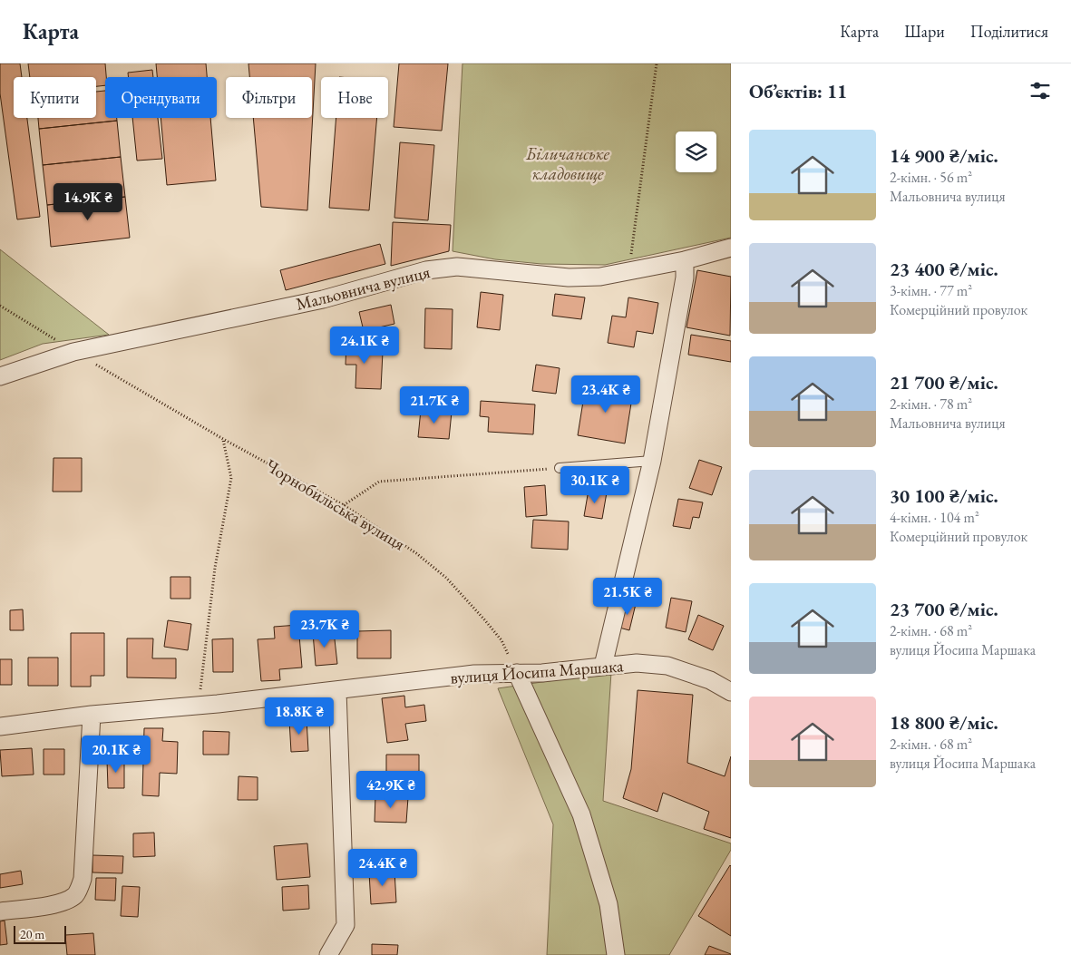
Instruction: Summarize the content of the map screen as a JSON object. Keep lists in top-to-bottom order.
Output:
{
  "streets": {
    "street": ["Мальовнича вулиця", "вулиця Йосипа Маршака"],
    "path": ["Чорнобильська вулиця"]
  },
  "crossings": [
    ["Мальовнича вулиця", "Чорнобильська вулиця"],
    ["Чорнобильська вулиця", "вулиця Йосипа Маршака"]
  ],
  "parks": ["Біличанське кладовище"],
  "scale_bar": "20 m",
  "page": {
    "header": "Карта",
    "nav": ["Карта", "Шари", "Поділитися"],
    "heading": "Об’єктів: 11",
    "chip": [
      "Купити",
      "Орендувати",
      "Фільтри",
      "Нове"
    ],
    "list": [
      {
        "name": "14 900 ₴/міс.",
        "note": "2-кімн. · 56 m² · Мальовнича вулиця"
      },
      {
        "name": "23 400 ₴/міс.",
        "note": "3-кімн. · 77 m² · Комерційний провулок"
      },
      {
        "name": "21 700 ₴/міс.",
        "note": "2-кімн. · 78 m² · Мальовнича вулиця"
      },
      {
        "name": "30 100 ₴/міс.",
        "note": "4-кімн. · 104 m² · Комерційний провулок"
      },
      {
        "name": "23 700 ₴/міс.",
        "note": "2-кімн. · 68 m² · вулиця Йосипа Маршака"
      },
      {
        "name": "18 800 ₴/міс.",
        "note": "2-кімн. · 68 m² · вулиця Йосипа Маршака"
      }
    ],
    "price": [
      "14.9K ₴",
      "24.1K ₴",
      "23.4K ₴",
      "21.7K ₴",
      "30.1K ₴",
      "21.5K ₴",
      "23.7K ₴",
      "18.8K ₴",
      "20.1K ₴",
      "42.9K ₴",
      "24.4K ₴"
    ],
    "scale": "20 m"
  }
}
